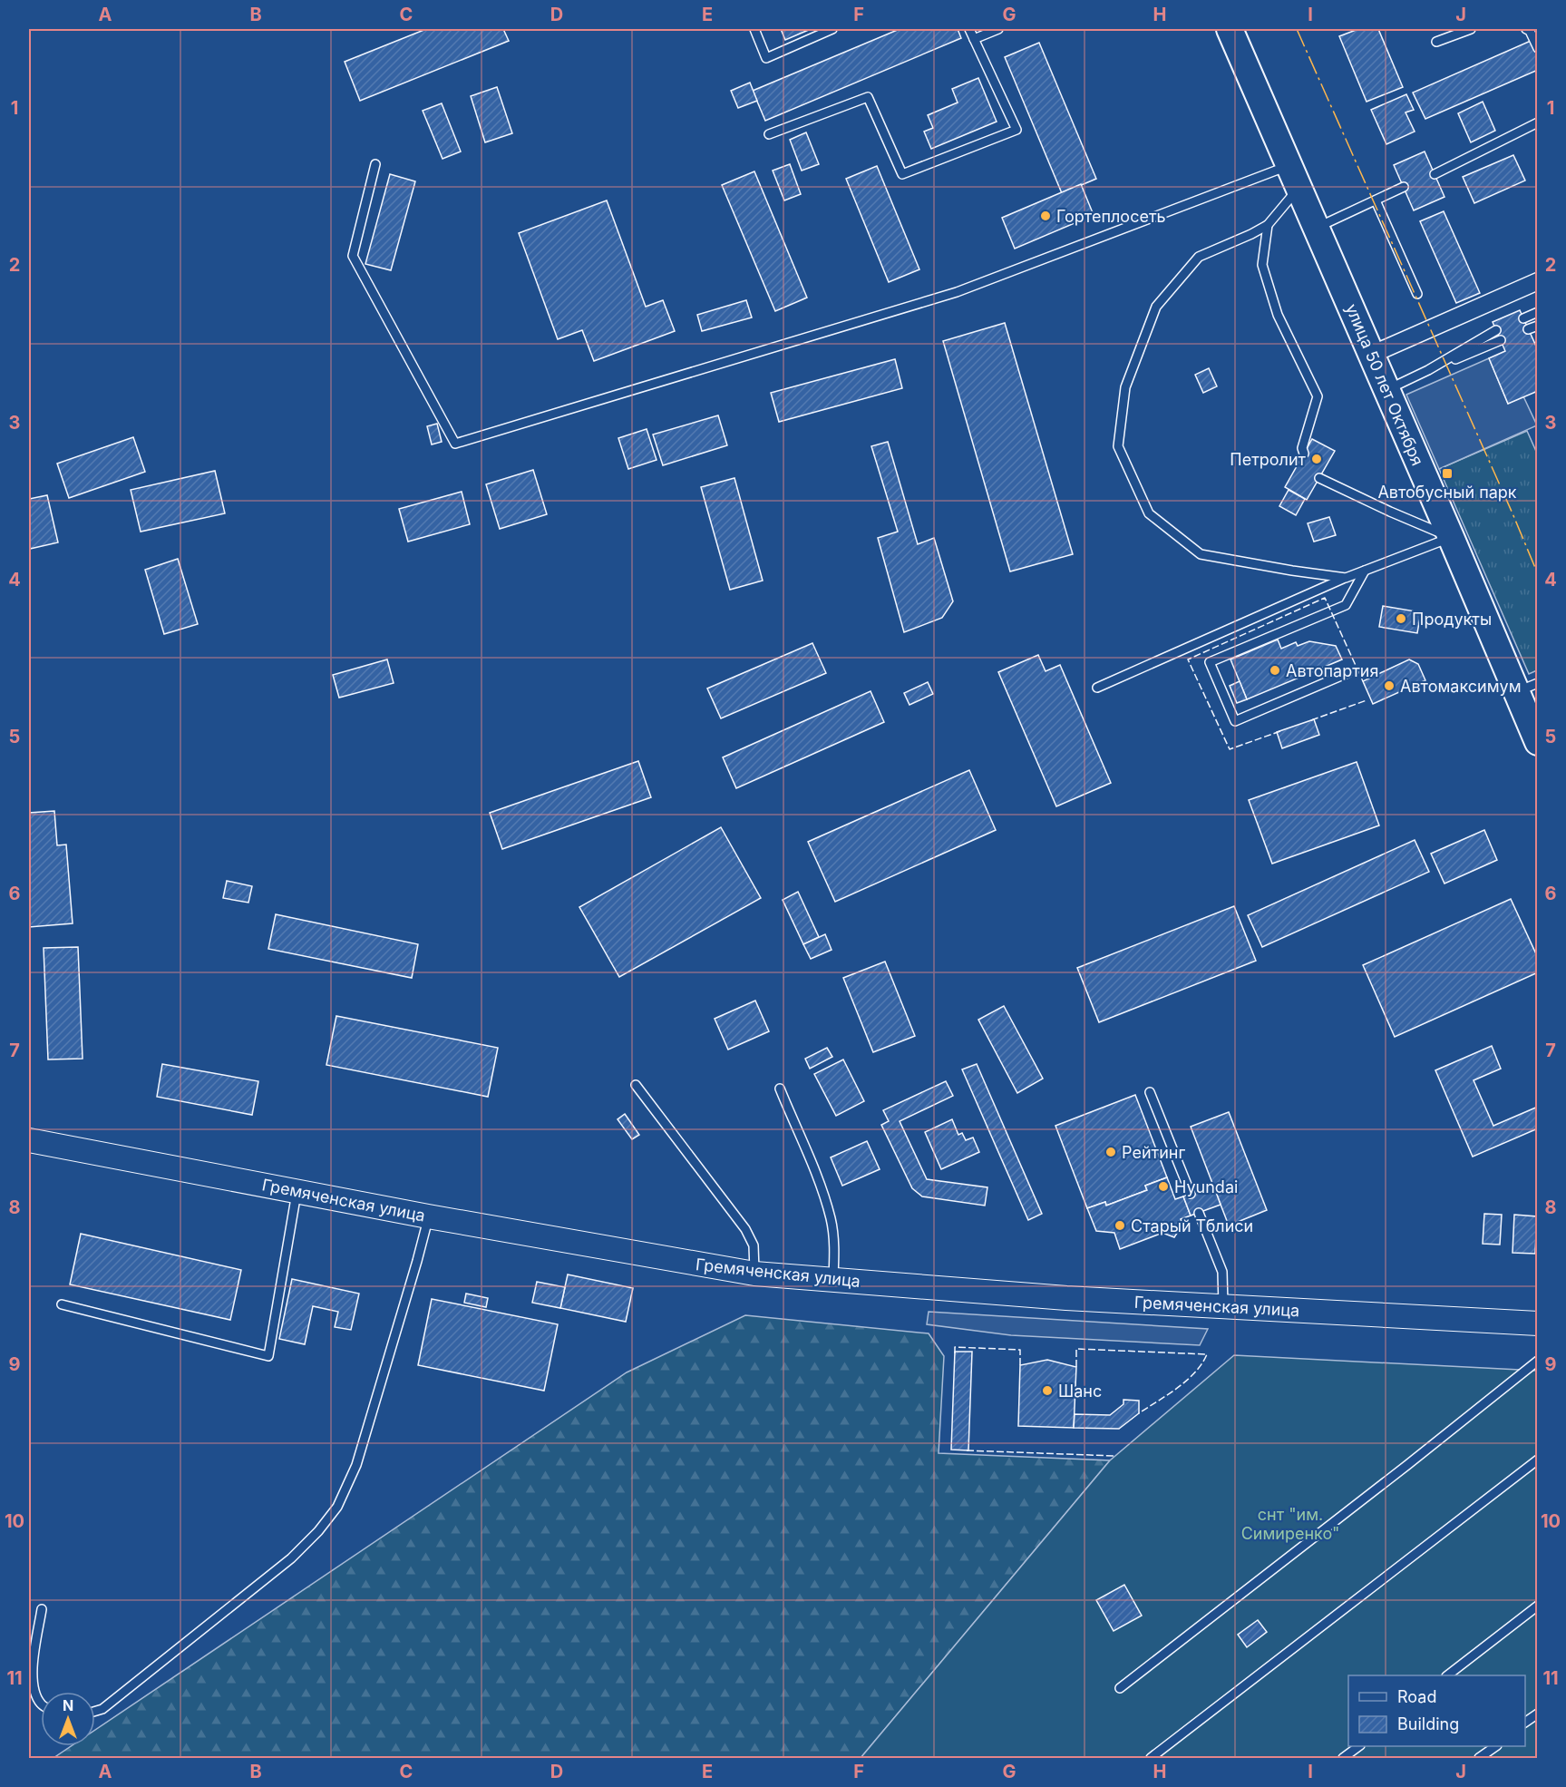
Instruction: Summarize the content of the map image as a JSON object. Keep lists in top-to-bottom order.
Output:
{
  "streets": {
    "main road": ["улица 50 лет Октября", "Гремяченская улица"]
  },
  "parks": ["снт \"им. Симиренко\""],
  "places": {
    "other": [
      "Гортеплосеть",
      "Петролит",
      "Продукты",
      "Автопартия",
      "Автомаксимум",
      "Рейтинг",
      "Hyundai",
      "Старый Тблиси",
      "Шанс"
    ],
    "transit": ["Автобусный парк"]
  },
  "legend": ["Road", "Building"],
  "north": "top",
  "grid": {
    "columns": [
      "A",
      "B",
      "C",
      "D",
      "E",
      "F",
      "G",
      "H",
      "I",
      "J"
    ],
    "rows": [
      "1",
      "2",
      "3",
      "4",
      "5",
      "6",
      "7",
      "8",
      "9",
      "10",
      "11"
    ]
  }
}
